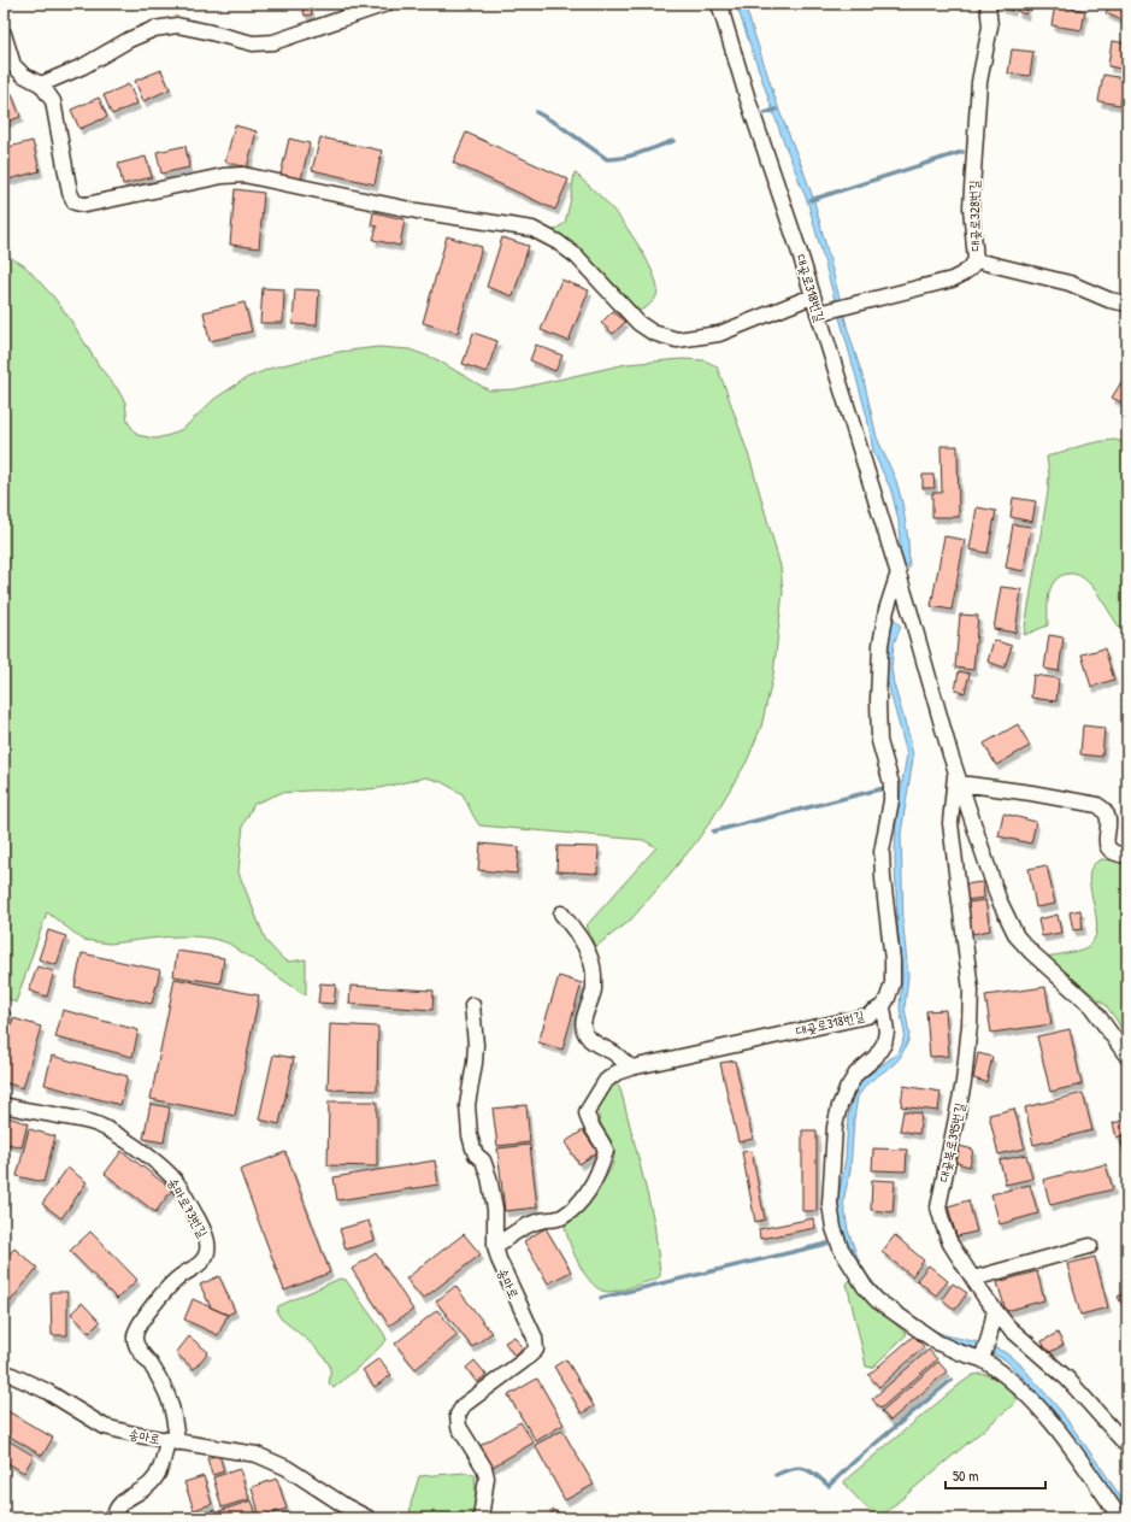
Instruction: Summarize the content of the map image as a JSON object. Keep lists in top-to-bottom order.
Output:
{
  "streets": {
    "street": [
      "대곶로328번길",
      "대곶로318번길",
      "대곶북로395번길",
      "송마로73번길",
      "송마로"
    ]
  },
  "crossings": [
    ["대곶로328번길", "대곶로318번길"],
    ["대곶로318번길", "대곶북로395번길"],
    ["대곶로318번길", "송마로"],
    ["송마로73번길", "송마로"]
  ],
  "scale_bar": "50 m"
}
